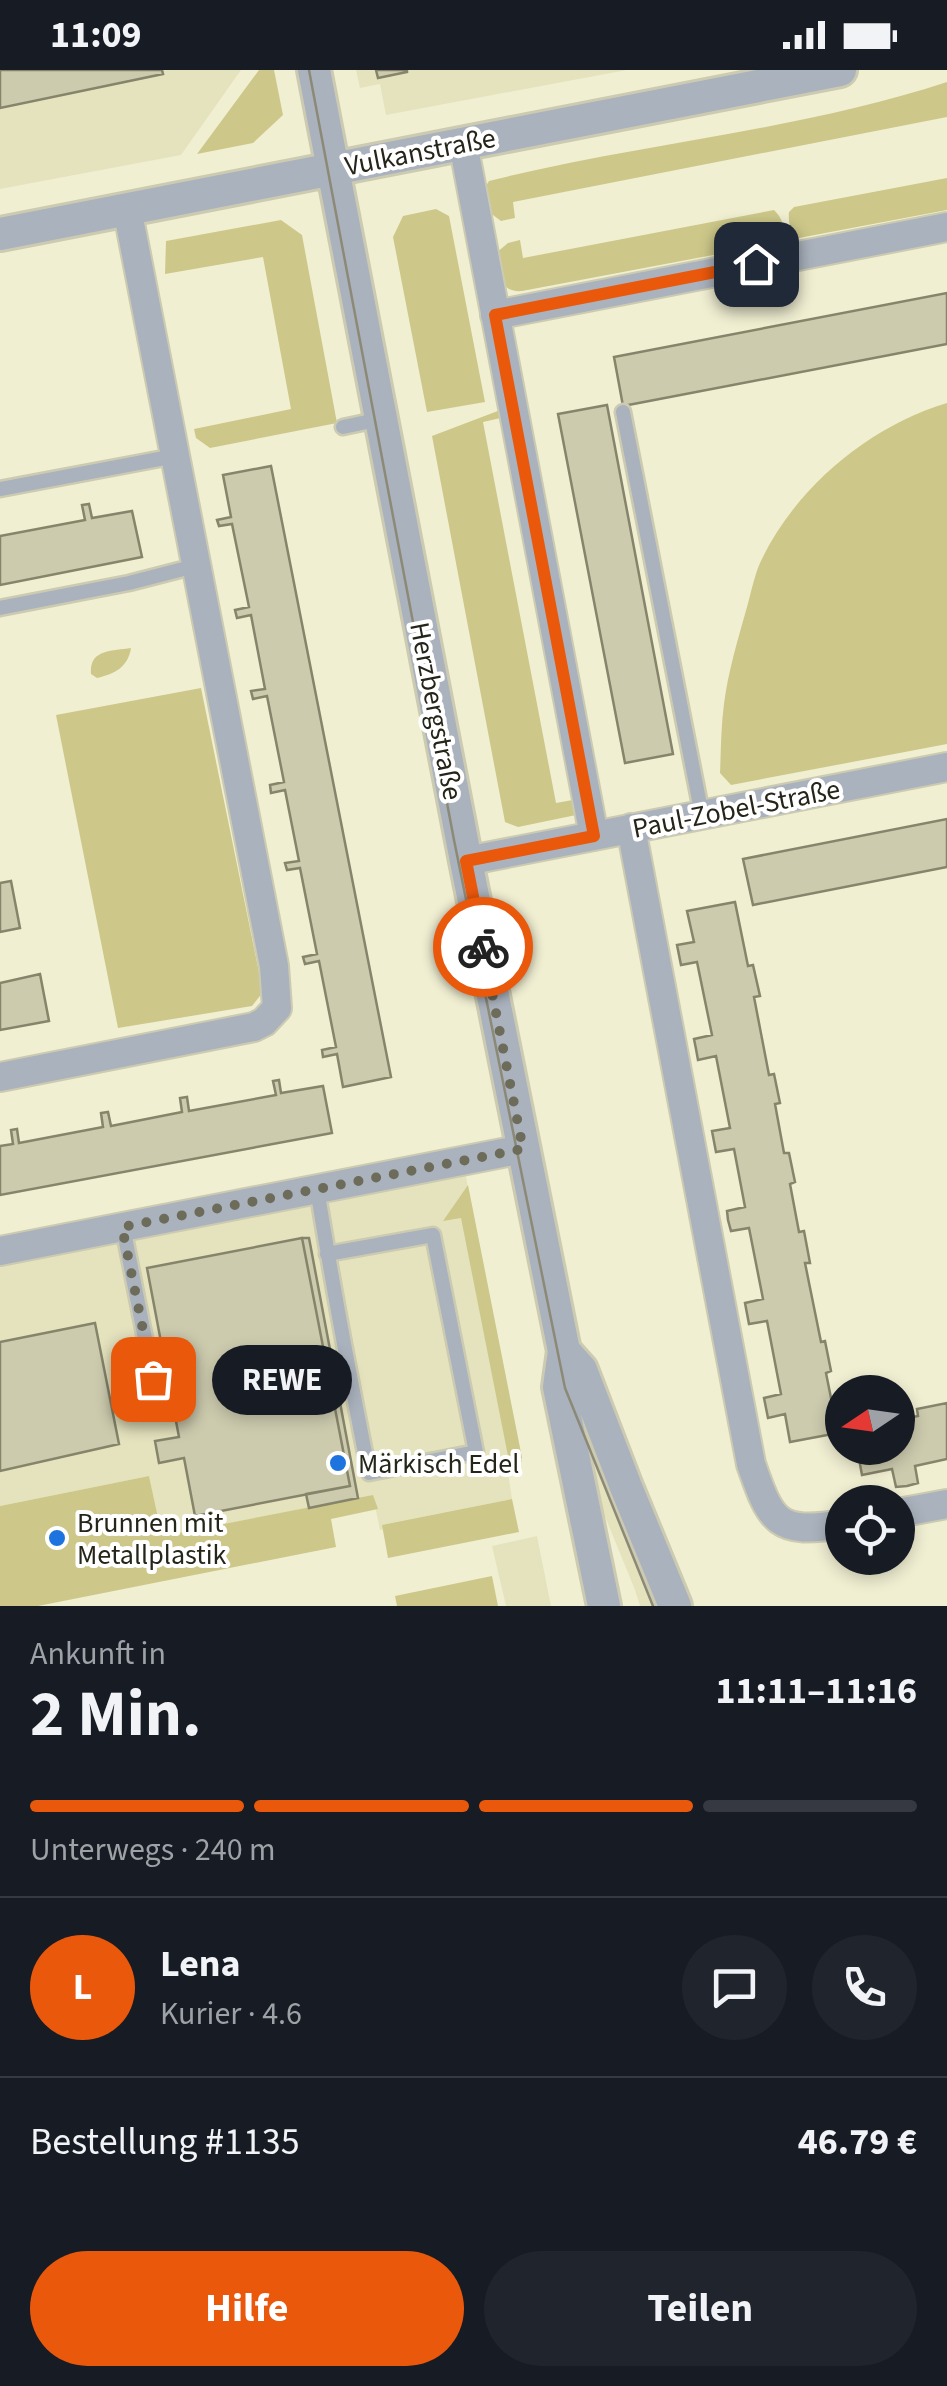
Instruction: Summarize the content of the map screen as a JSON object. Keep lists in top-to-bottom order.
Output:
{
  "streets": {
    "street": ["Vulkanstraße", "Herzbergstraße", "Paul-Zobel-Straße"]
  },
  "crossings": [
    ["Vulkanstraße", "Herzbergstraße"],
    ["Herzbergstraße", "Paul-Zobel-Straße"]
  ],
  "places": ["REWE", "Märkisch Edel", "Brunnen mit Metallplastik"],
  "north": "left",
  "page": {
    "status": "11:09",
    "bubble": "REWE",
    "heading": ["2 Min.", "Ankunft in", "11:11–11:16"],
    "panel": [
      "Lena",
      "Kurier · 4.6",
      "Bestellung #1135",
      "46.79 €"
    ],
    "bar": "Unterwegs · 240 m",
    "round": "L",
    "buttons": ["Hilfe", "Teilen"]
  }
}
